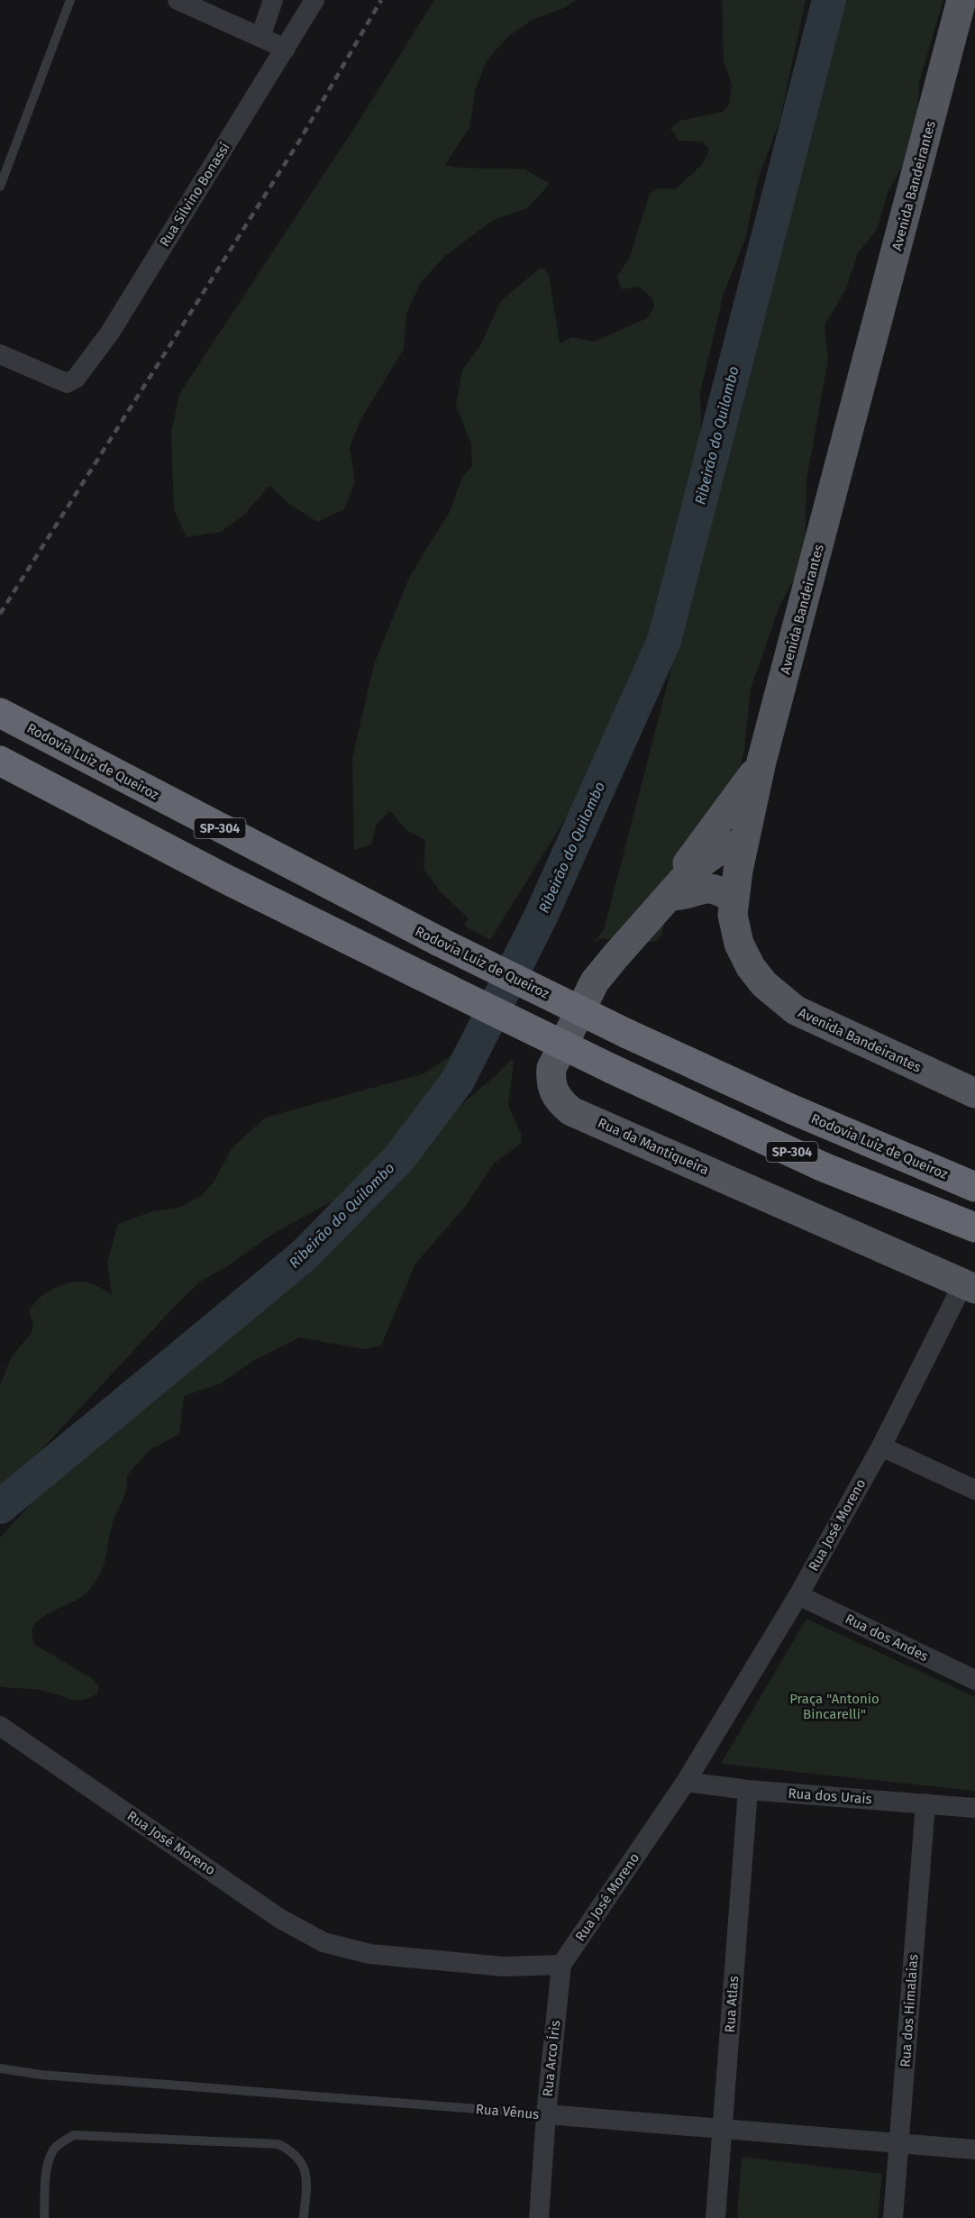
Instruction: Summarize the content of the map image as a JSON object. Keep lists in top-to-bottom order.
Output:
{
  "streets": {
    "highway": ["Rodovia Luiz de Queiroz", "SP-304"],
    "main road": ["Avenida Bandeirantes", "Rua da Mantiqueira"],
    "street": [
      "Rua Silvino Bonassi",
      "Rua José Moreno",
      "Rua dos Andes",
      "Rua dos Urais",
      "Rua Atlas",
      "Rua dos Himalaias",
      "Rua Arco Íris",
      "Rua Vênus"
    ]
  },
  "crossings": [
    ["Avenida Bandeirantes", "Rua da Mantiqueira"],
    ["Rua da Mantiqueira", "Rua José Moreno"],
    ["Rua José Moreno", "Rua dos Andes"],
    ["Rua José Moreno", "Rua dos Urais"],
    ["Rua José Moreno", "Rua Arco Íris"],
    ["Rua dos Urais", "Rua Atlas"],
    ["Rua dos Urais", "Rua dos Himalaias"],
    ["Rua Atlas", "Rua Vênus"],
    ["Rua dos Himalaias", "Rua Vênus"],
    ["Rua Arco Íris", "Rua Vênus"]
  ],
  "water": ["Ribeirão do Quilombo"],
  "parks": ["Praça \"Antonio Bincarelli\""]
}
